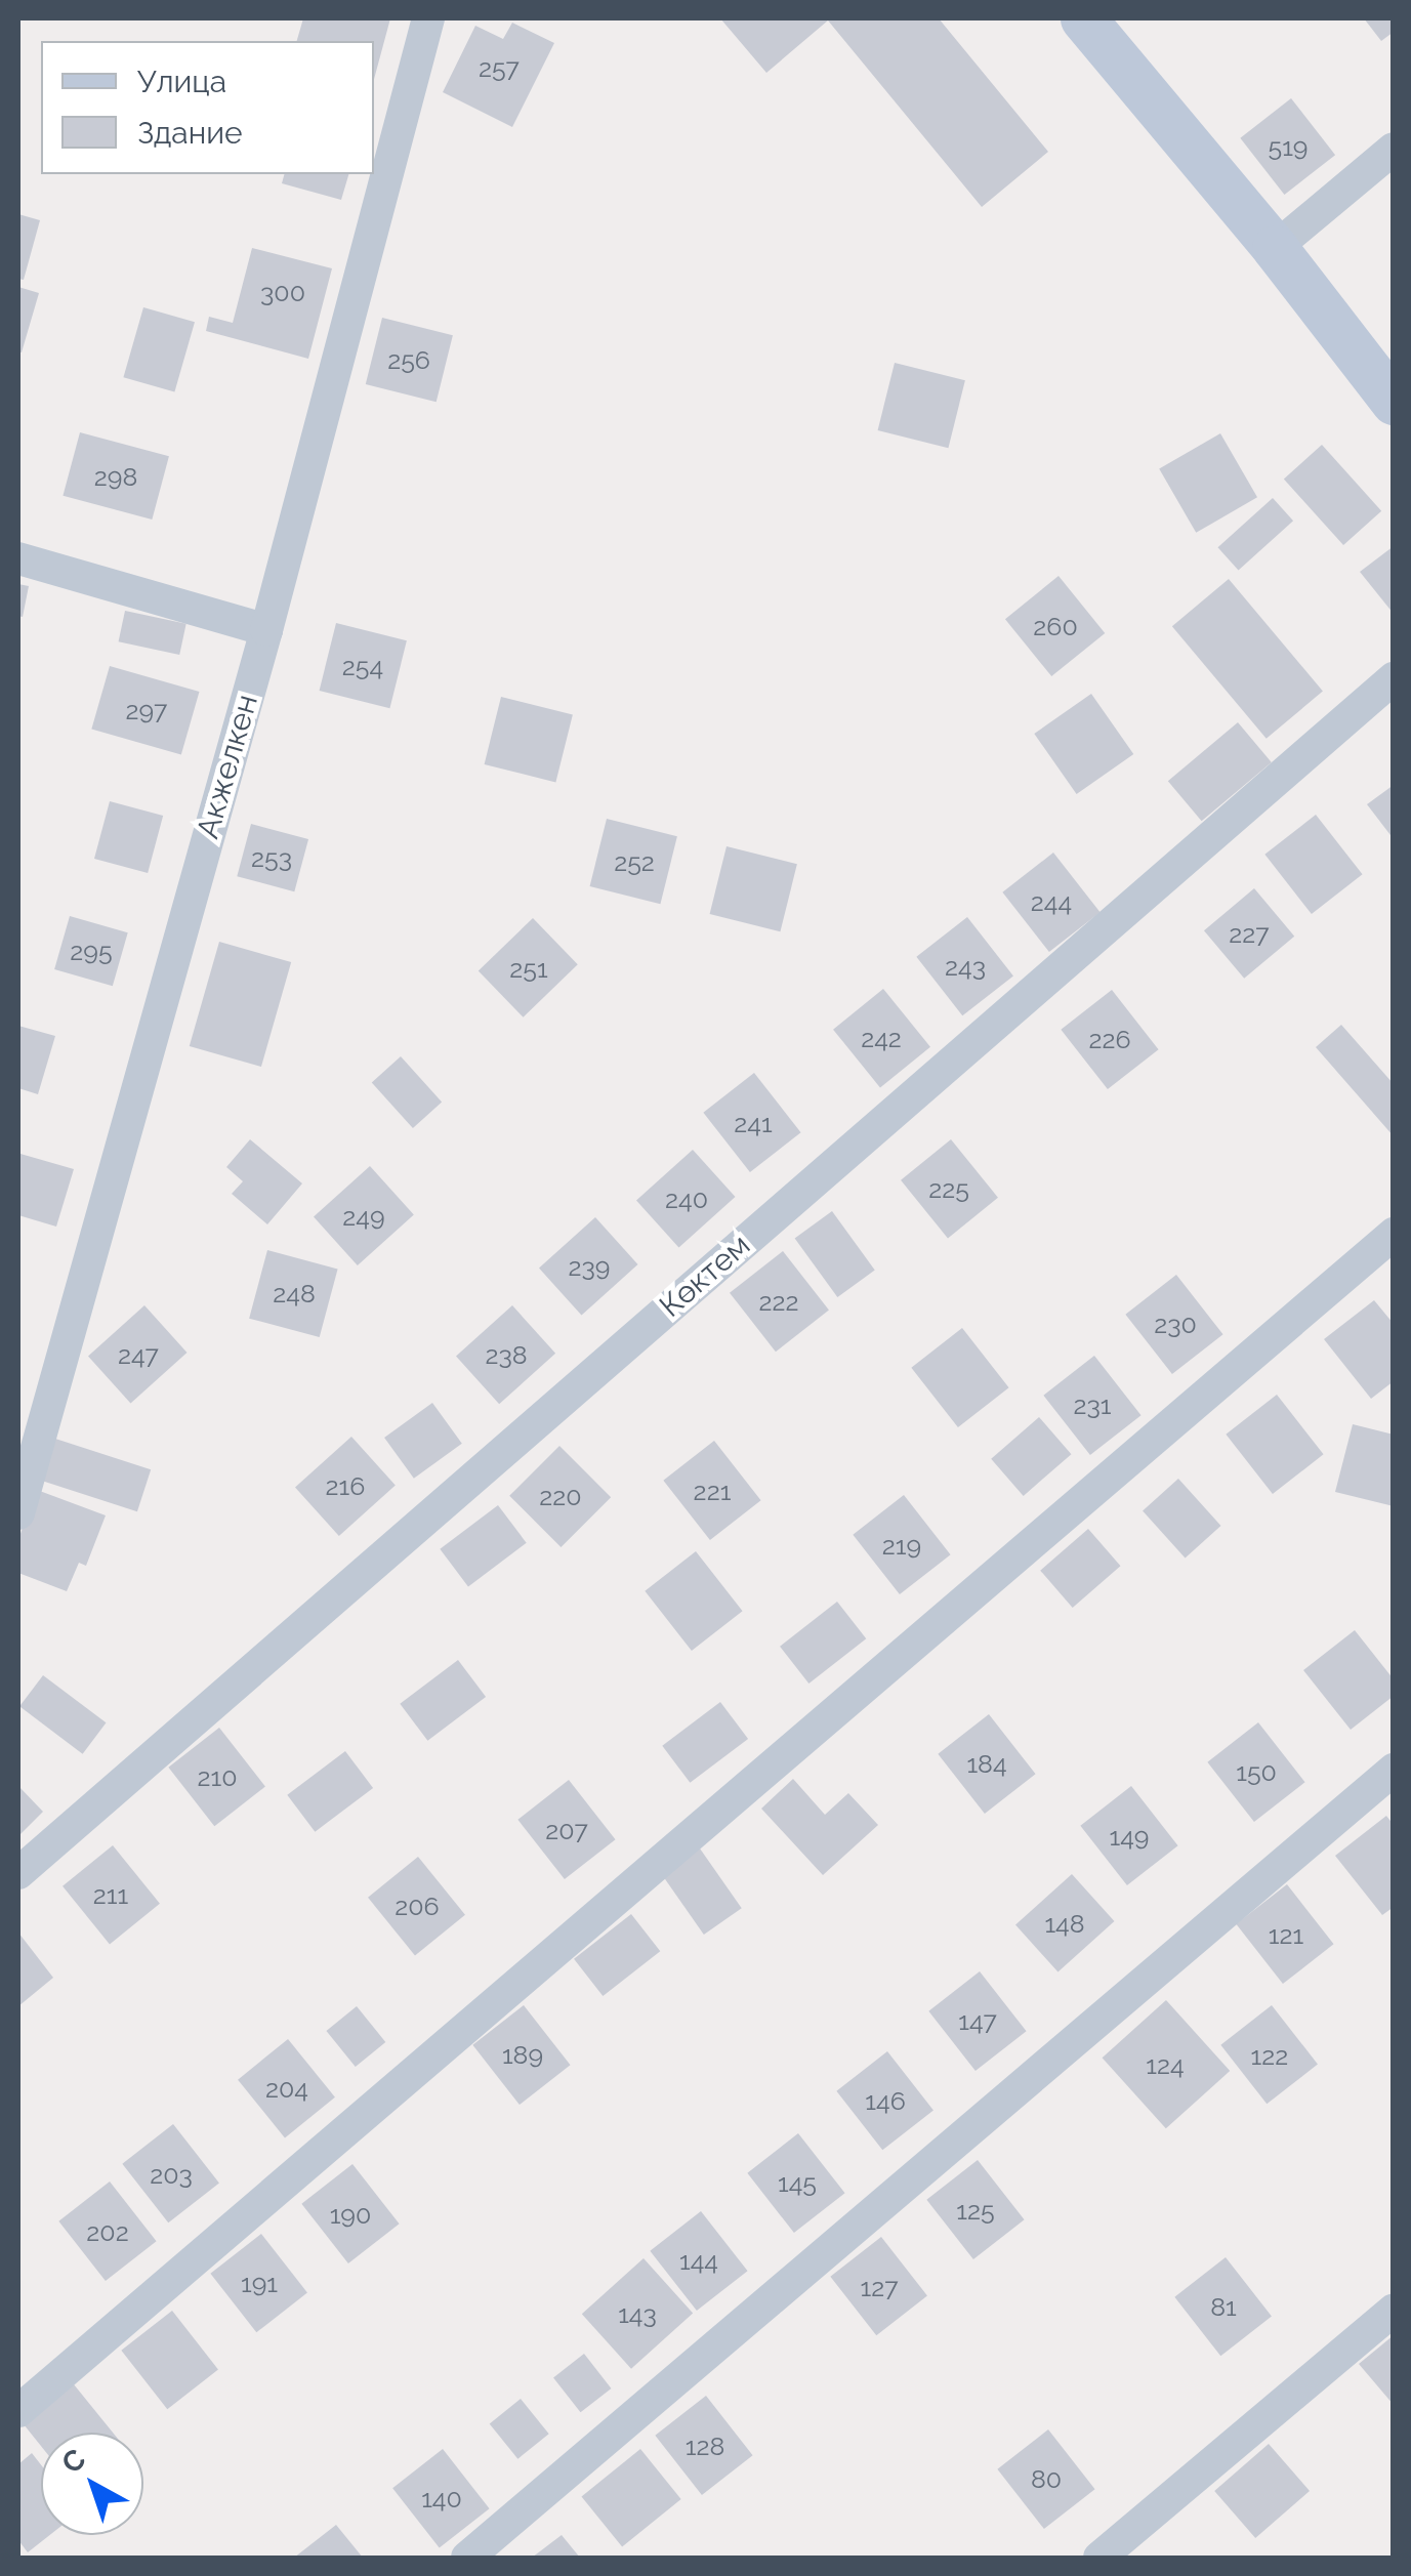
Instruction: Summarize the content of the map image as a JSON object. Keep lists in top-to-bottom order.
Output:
{
  "streets": {
    "street": ["Акжелкен", "Көктем"]
  },
  "house_numbers": [
    "257",
    "519",
    "300",
    "256",
    "298",
    "260",
    "254",
    "297",
    "253",
    "252",
    "244",
    "227",
    "295",
    "243",
    "251",
    "242",
    "226",
    "241",
    "225",
    "240",
    "249",
    "239",
    "248",
    "222",
    "230",
    "247",
    "238",
    "231",
    "216",
    "221",
    "220",
    "219",
    "184",
    "150",
    "210",
    "207",
    "149",
    "211",
    "206",
    "148",
    "121",
    "147",
    "189",
    "122",
    "124",
    "204",
    "146",
    "203",
    "145",
    "125",
    "190",
    "202",
    "144",
    "191",
    "127",
    "81",
    "143",
    "128",
    "80",
    "140"
  ],
  "legend": ["Улица", "Здание"],
  "north": "top left"
}
